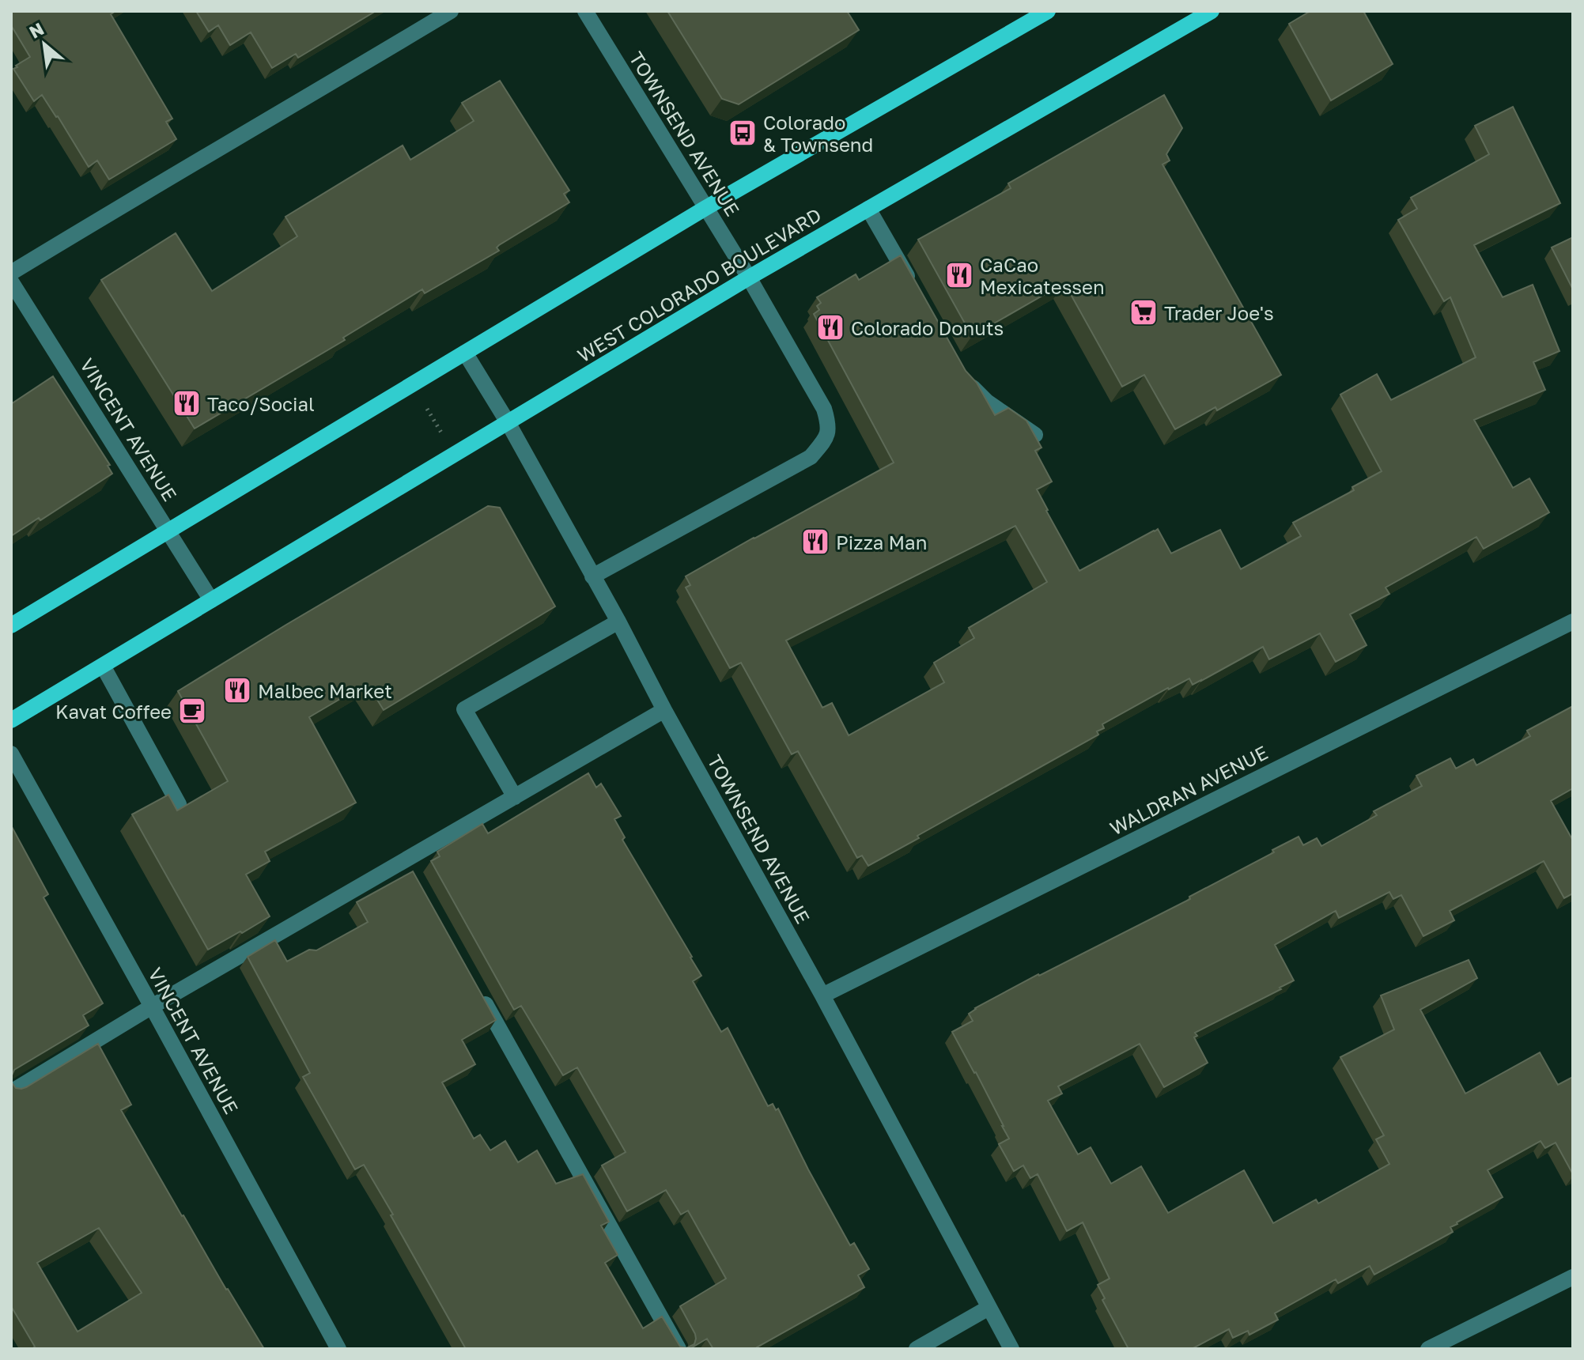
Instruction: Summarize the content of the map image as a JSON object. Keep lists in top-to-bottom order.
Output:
{
  "streets": {
    "main road": ["WEST COLORADO BOULEVARD"],
    "street": ["TOWNSEND AVENUE", "VINCENT AVENUE", "WALDRAN AVENUE"]
  },
  "crossings": [
    ["TOWNSEND AVENUE", "WEST COLORADO BOULEVARD"],
    ["TOWNSEND AVENUE", "WALDRAN AVENUE"],
    ["WEST COLORADO BOULEVARD", "VINCENT AVENUE"]
  ],
  "places": {
    "bus stop": ["Colorado & Townsend"],
    "restaurant": [
      "CaCao Mexicatessen",
      "Colorado Donuts",
      "Taco/Social",
      "Pizza Man",
      "Malbec Market"
    ],
    "supermarket": ["Trader Joe's"],
    "cafe": ["Kavat Coffee"]
  },
  "north": "top left"
}
